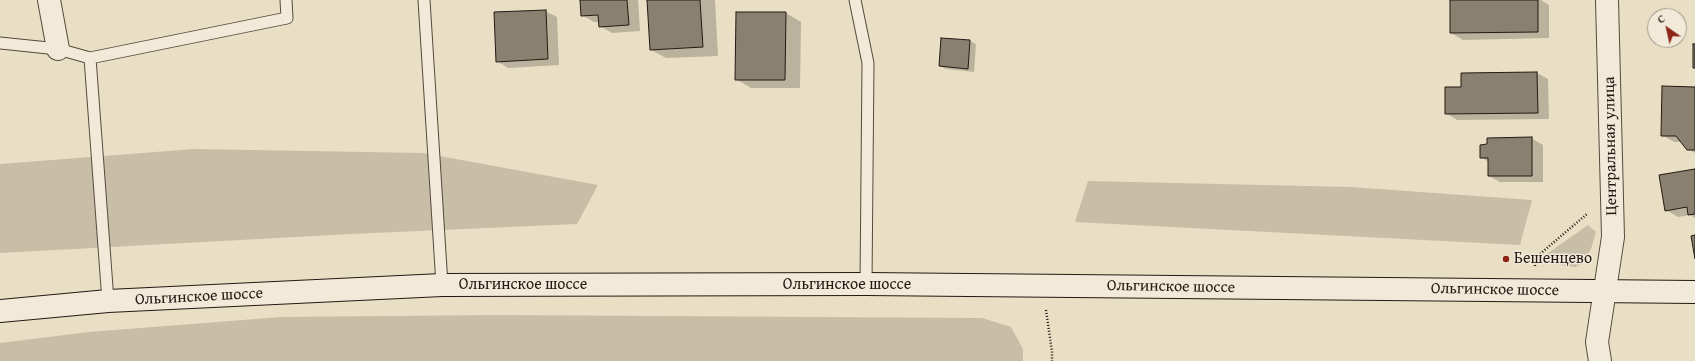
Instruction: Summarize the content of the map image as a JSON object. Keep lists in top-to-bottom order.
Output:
{
  "streets": {
    "main road": ["Центральная улица", "Ольгинское шоссе"]
  },
  "crossings": [
    ["Центральная улица", "Ольгинское шоссе"]
  ],
  "places": ["Бешенцево"],
  "north": "top left"
}
